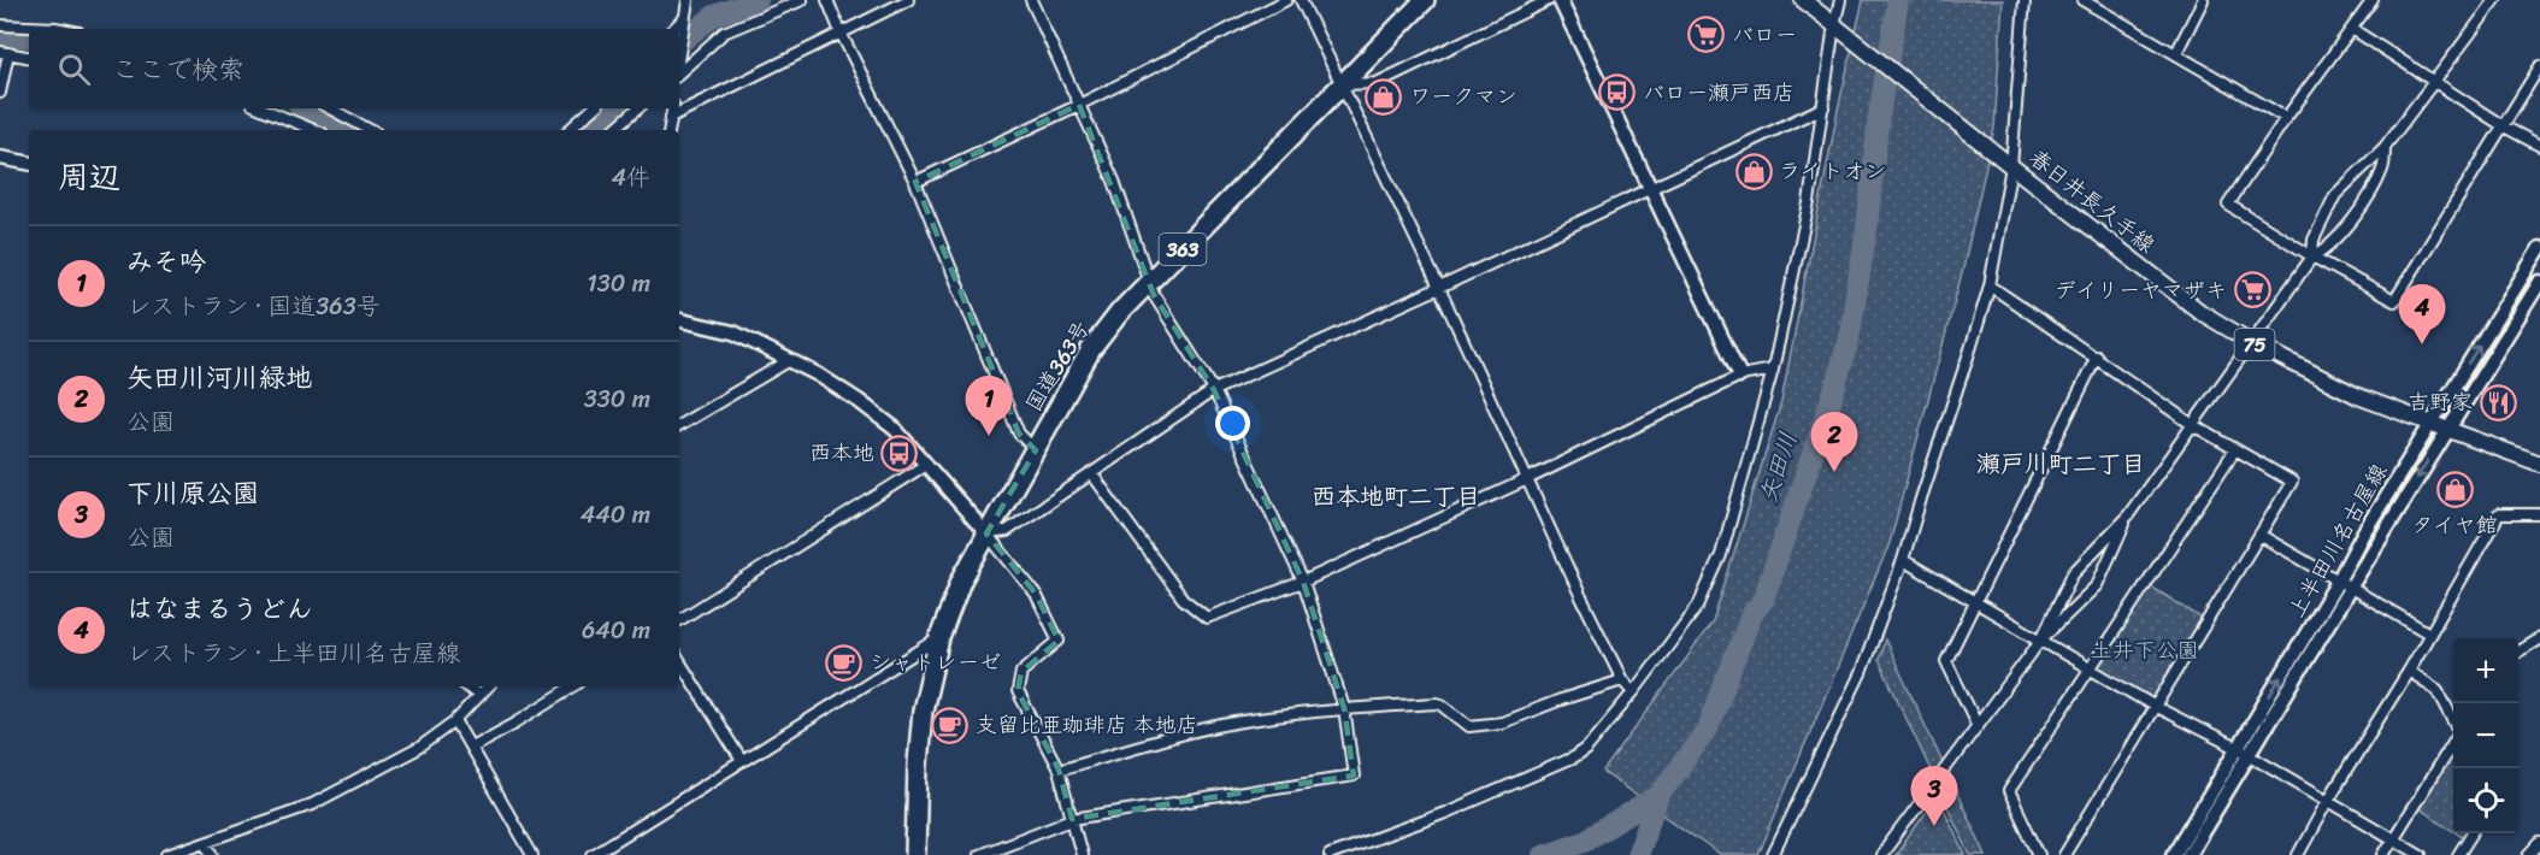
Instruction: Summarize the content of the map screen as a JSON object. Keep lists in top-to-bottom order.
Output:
{
  "streets": {
    "highway": ["363", "国道363号"],
    "main road": ["春日井長久手線", "75", "上半田川名古屋線"]
  },
  "crossings": [
    ["春日井長久手線", "上半田川名古屋線"]
  ],
  "districts": ["瀬戸川町二丁目", "西本地町二丁目"],
  "water": ["矢田川"],
  "parks": ["土井下公園"],
  "places": {
    "supermarket": ["バロー", "デイリーヤマザキ"],
    "bus stop": ["バロー瀬戸西店", "西本地"],
    "shop": ["ワークマン", "ライトオン", "タイヤ館"],
    "restaurant": ["吉野家"],
    "cafe": ["シャトレーゼ", "支留比亜珈琲店 本地店"]
  },
  "page": {
    "search": "ここで検索",
    "heading": ["周辺", "4件"],
    "list": [
      {
        "mark": "1",
        "name": "みそ吟",
        "note": "レストラン · 国道363号",
        "value": "130 m"
      },
      {
        "mark": "2",
        "name": "矢田川河川緑地",
        "note": "公園",
        "value": "330 m"
      },
      {
        "mark": "3",
        "name": "下川原公園",
        "note": "公園",
        "value": "440 m"
      },
      {
        "mark": "4",
        "name": "はなまるうどん",
        "note": "レストラン · 上半田川名古屋線",
        "value": "640 m"
      }
    ],
    "pins": [
      "4",
      "1",
      "2",
      "3"
    ],
    "map_buttons": ["+", "−"]
  }
}
